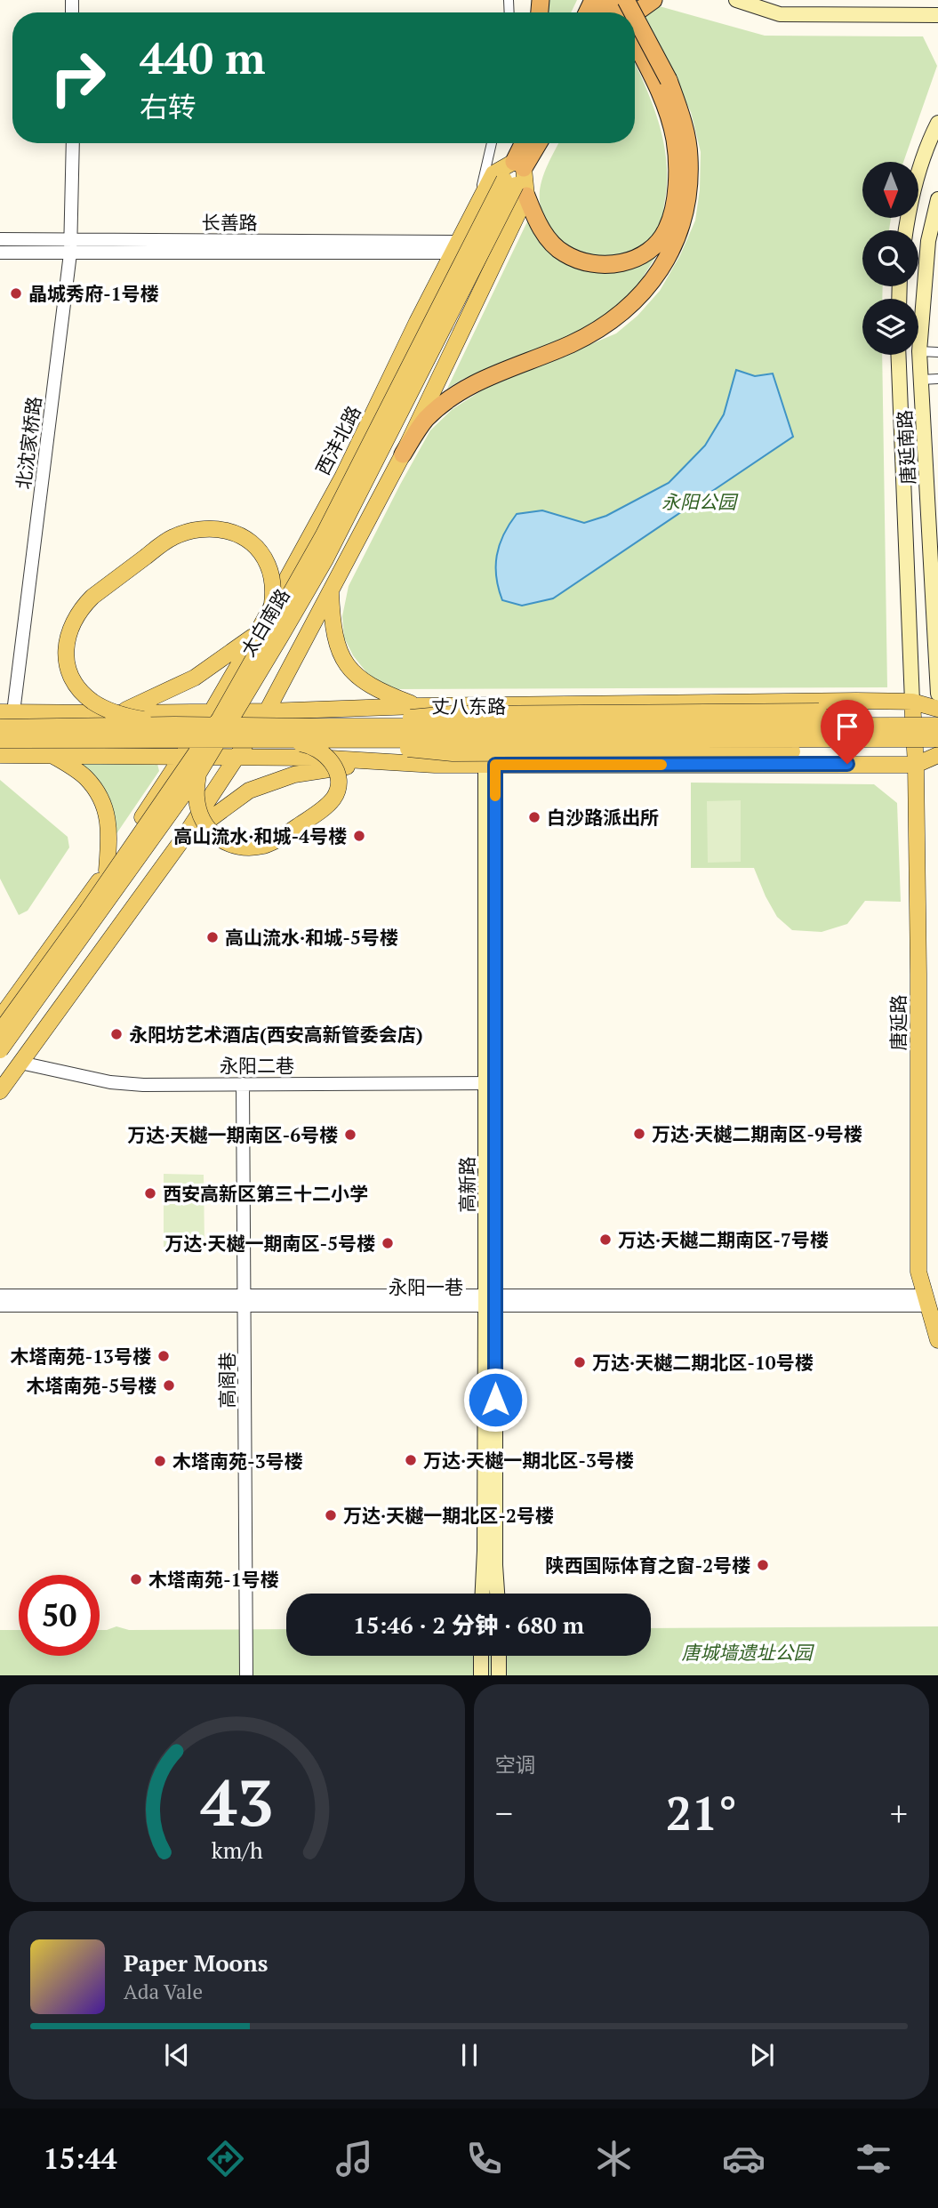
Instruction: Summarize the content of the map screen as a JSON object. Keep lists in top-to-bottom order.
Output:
{
  "streets": {
    "main road": [
      "西沣北路",
      "唐延南路",
      "太白南路",
      "丈八东路",
      "唐延路",
      "高新路"
    ],
    "street": [
      "长善路",
      "北沈家桥路",
      "永阳二巷",
      "永阳一巷",
      "高阁巷"
    ]
  },
  "crossings": [
    ["长善路", "西沣北路"],
    ["长善路", "北沈家桥路"],
    ["西沣北路", "太白南路"],
    ["唐延南路", "唐延路"],
    ["唐延路", "永阳一巷"],
    ["永阳二巷", "高新路"],
    ["永阳二巷", "高阁巷"],
    ["高新路", "永阳一巷"],
    ["永阳一巷", "高阁巷"]
  ],
  "parks": ["永阳公园", "唐城墙遗址公园"],
  "places": [
    "晶城秀府-1号楼",
    "白沙路派出所",
    "高山流水·和城-4号楼",
    "高山流水·和城-5号楼",
    "永阳坊艺术酒店(西安高新管委会店)",
    "万达·天樾二期南区-9号楼",
    "万达·天樾一期南区-6号楼",
    "西安高新区第三十二小学",
    "万达·天樾二期南区-7号楼",
    "万达·天樾一期南区-5号楼",
    "木塔南苑-13号楼",
    "万达·天樾二期北区-10号楼",
    "木塔南苑-5号楼",
    "万达·天樾一期北区-3号楼",
    "木塔南苑-3号楼",
    "万达·天樾一期北区-2号楼",
    "陕西国际体育之窗-2号楼",
    "木塔南苑-1号楼"
  ],
  "north": "bottom",
  "page": {
    "turn": ["440 m", "右转"],
    "limit": "50",
    "trip": "15:46 · 2 分钟 · 680 m",
    "tile": "空调",
    "heat": ["−", "21°", "+"],
    "song": ["Paper Moons", "Ada Vale"],
    "tabs": "15:44",
    "gauge": ["43", "km/h"]
  }
}
